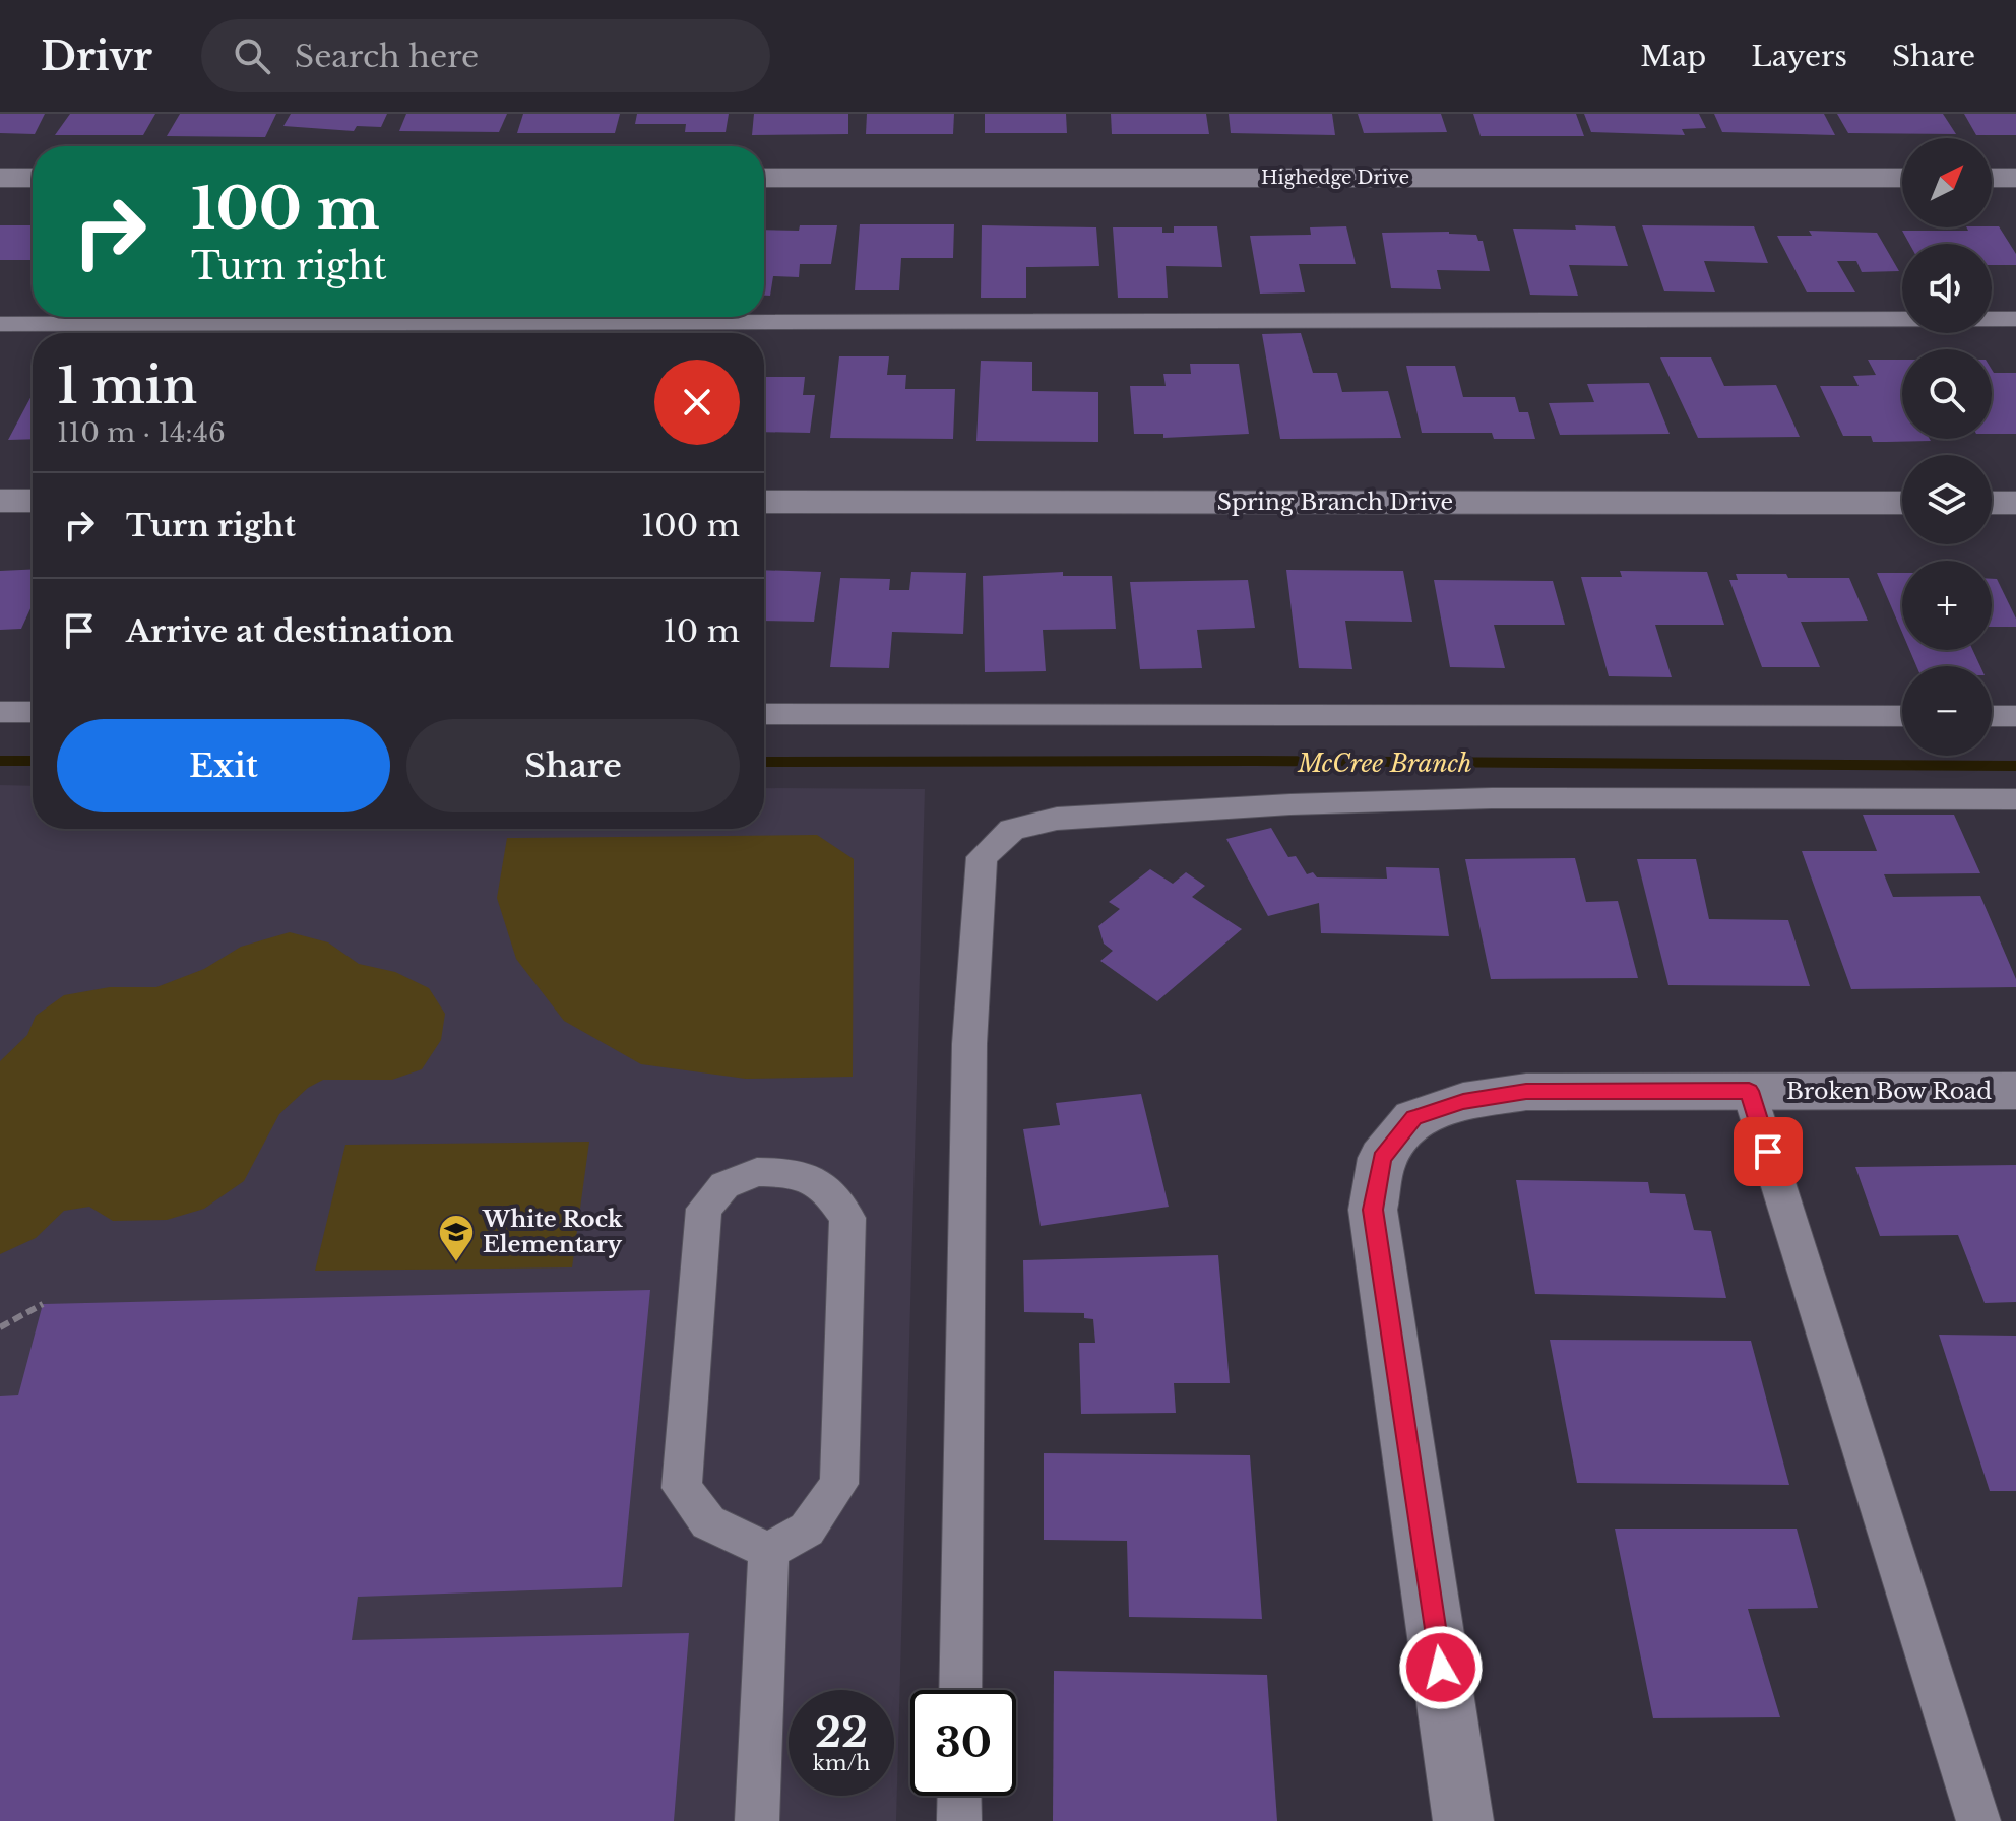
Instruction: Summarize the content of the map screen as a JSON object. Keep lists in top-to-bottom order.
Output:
{
  "streets": {
    "street": ["Highedge Drive", "Spring Branch Drive", "Broken Bow Road"]
  },
  "water": ["McCree Branch"],
  "places": {
    "school or university": ["White Rock Elementary"]
  },
  "north": "top right",
  "page": {
    "header": "Drivr",
    "search": "Search here",
    "nav": ["Map", "Layers", "Share"],
    "map_buttons": ["+", "−"],
    "turn": ["100 m", "Turn right"],
    "heading": ["1 min", "110 m · 14:46"],
    "list": [
      {
        "name": "Turn right",
        "value": "100 m"
      },
      {
        "name": "Arrive at destination",
        "value": "10 m"
      }
    ],
    "buttons": ["Exit", "Share"],
    "speed": "22 km/h",
    "limit": "30"
  }
}
